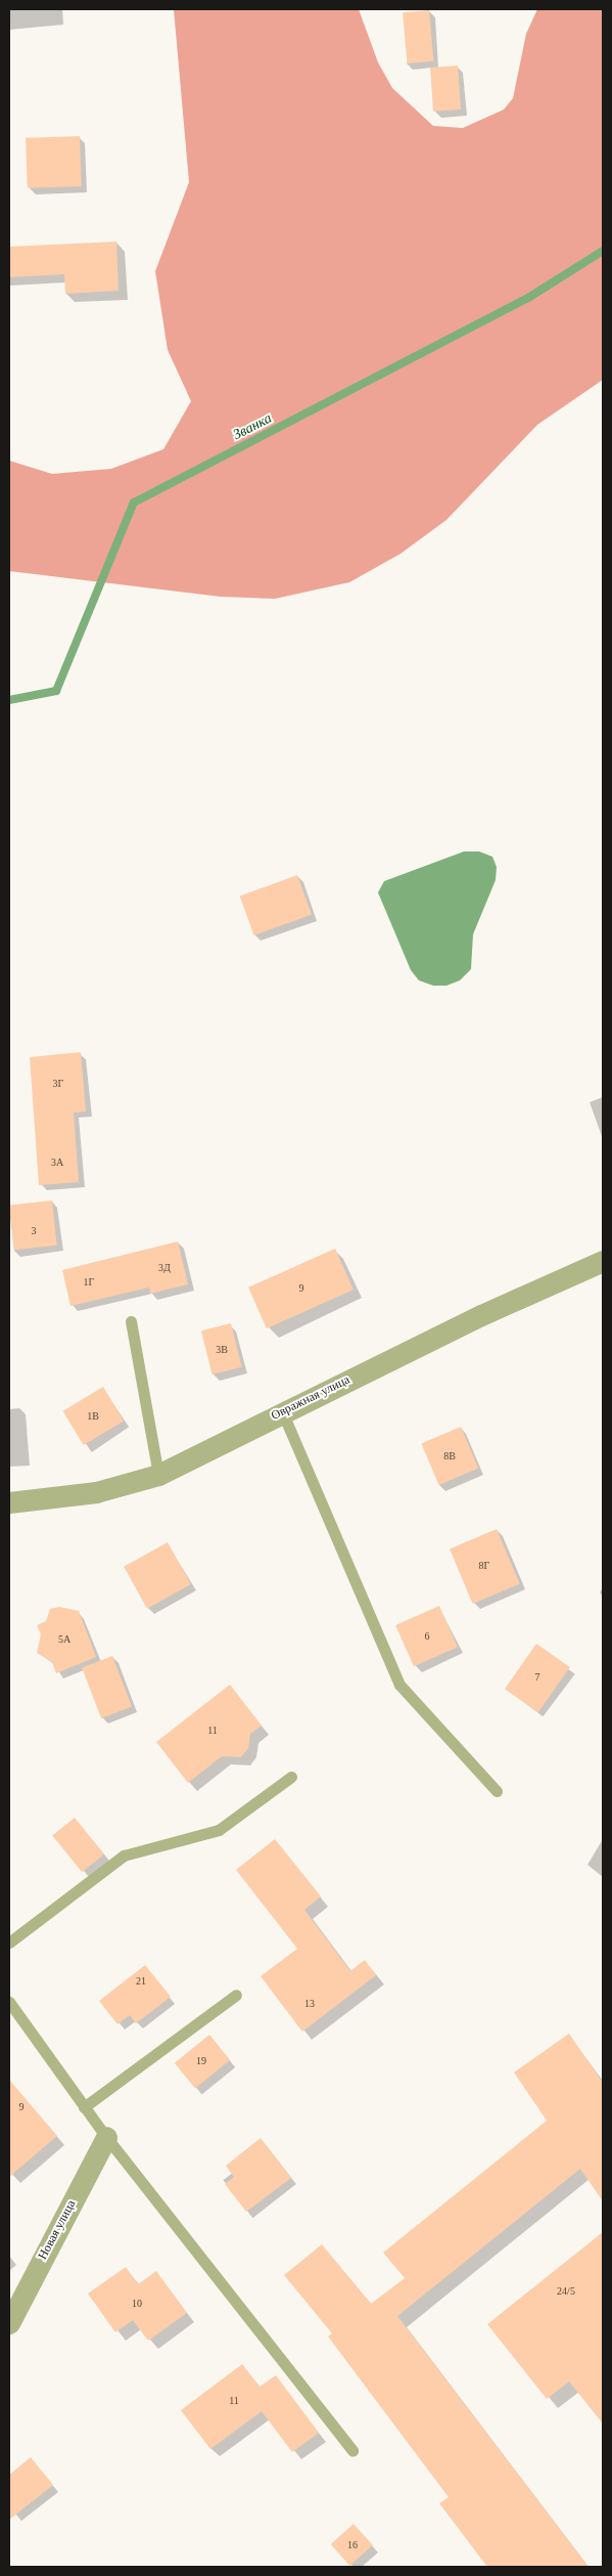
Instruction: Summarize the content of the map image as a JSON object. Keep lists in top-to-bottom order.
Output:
{
  "streets": {
    "street": ["Овражная улица", "Новая улица"]
  },
  "water": ["Званка"],
  "house_numbers": [
    "3Г",
    "3А",
    "3",
    "3Д",
    "1Г",
    "9",
    "3В",
    "1В",
    "8В",
    "8Г",
    "6",
    "5А",
    "7",
    "11",
    "21",
    "13",
    "19",
    "9",
    "24/5",
    "10",
    "11",
    "16"
  ]
}
